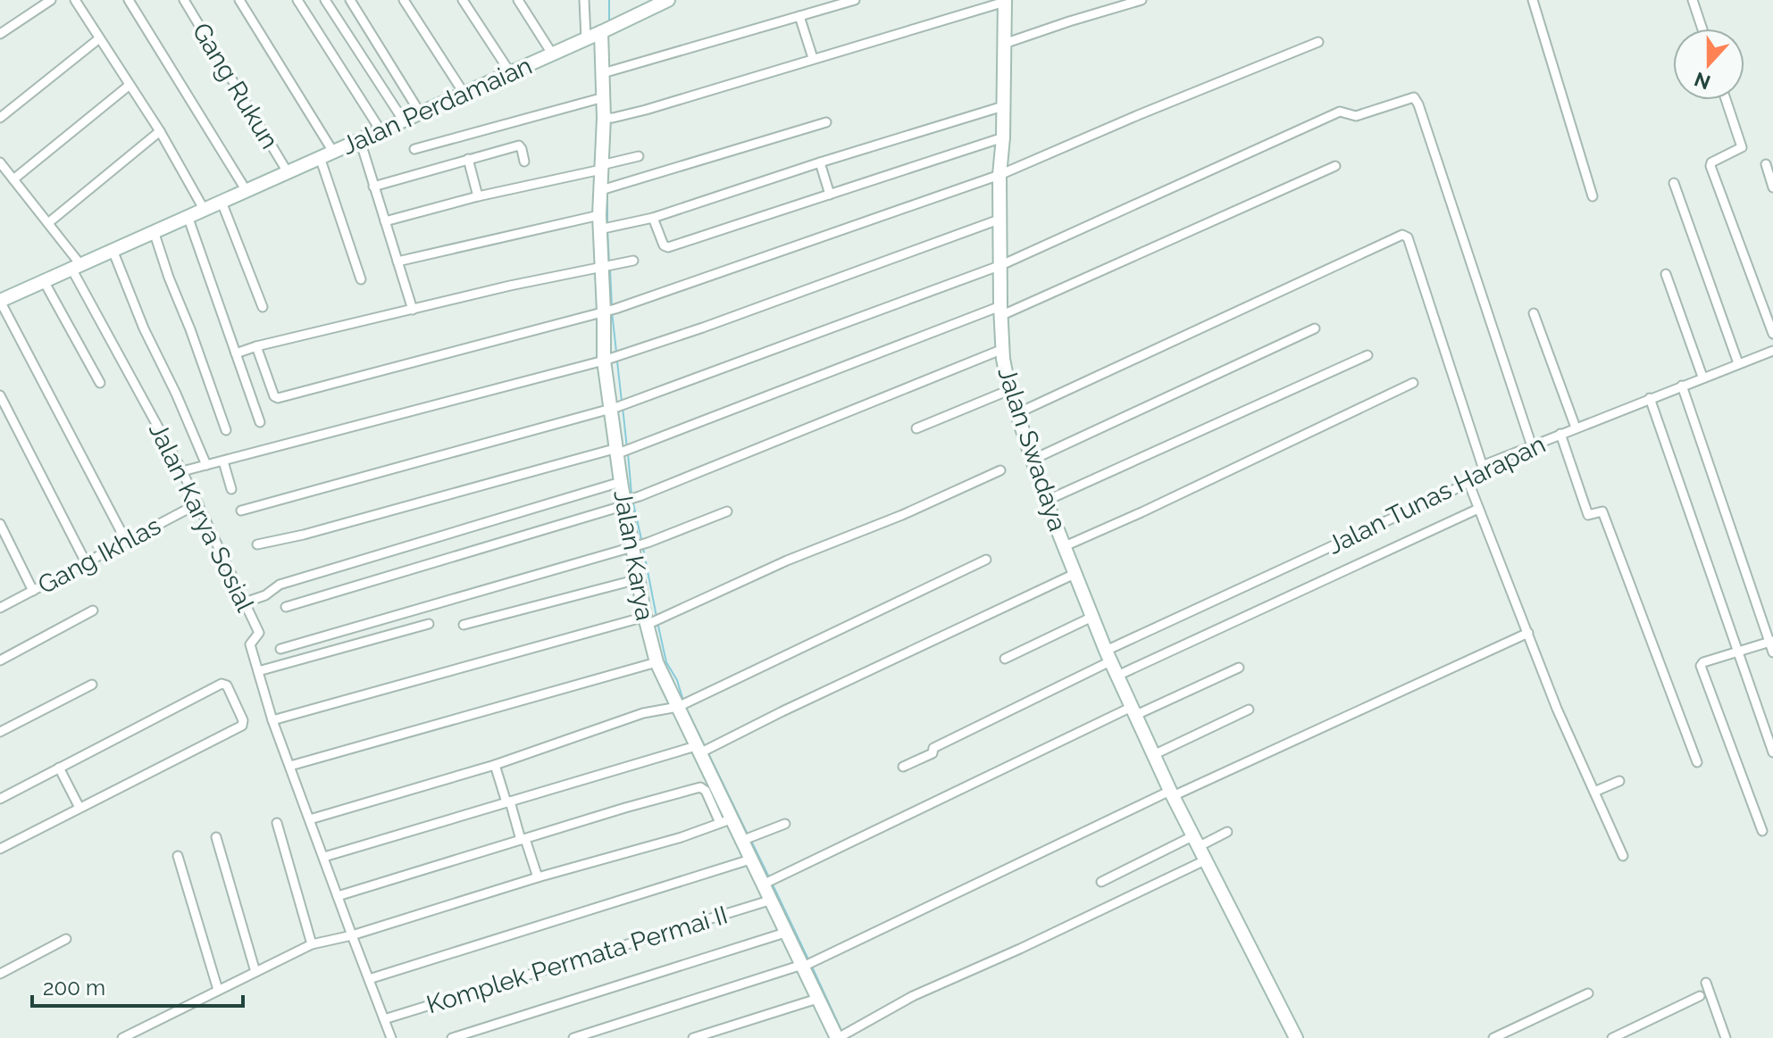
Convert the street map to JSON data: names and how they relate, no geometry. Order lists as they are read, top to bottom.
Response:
{
  "streets": {
    "street": [
      "Gang Rukun",
      "Jalan Perdamaian",
      "Jalan Swadaya",
      "Jalan Tunas Harapan",
      "Jalan Karya Sosial",
      "Gang Ikhlas",
      "Jalan Karya",
      "Komplek Permata Permai II"
    ]
  },
  "crossings": [
    ["Gang Rukun", "Jalan Perdamaian"],
    ["Jalan Perdamaian", "Jalan Karya Sosial"],
    ["Jalan Perdamaian", "Jalan Karya"],
    ["Jalan Swadaya", "Jalan Tunas Harapan"],
    ["Jalan Karya Sosial", "Gang Ikhlas"],
    ["Jalan Karya Sosial", "Komplek Permata Permai II"],
    ["Jalan Karya", "Komplek Permata Permai II"]
  ],
  "scale_bar": "200 m",
  "north": "bottom"
}
